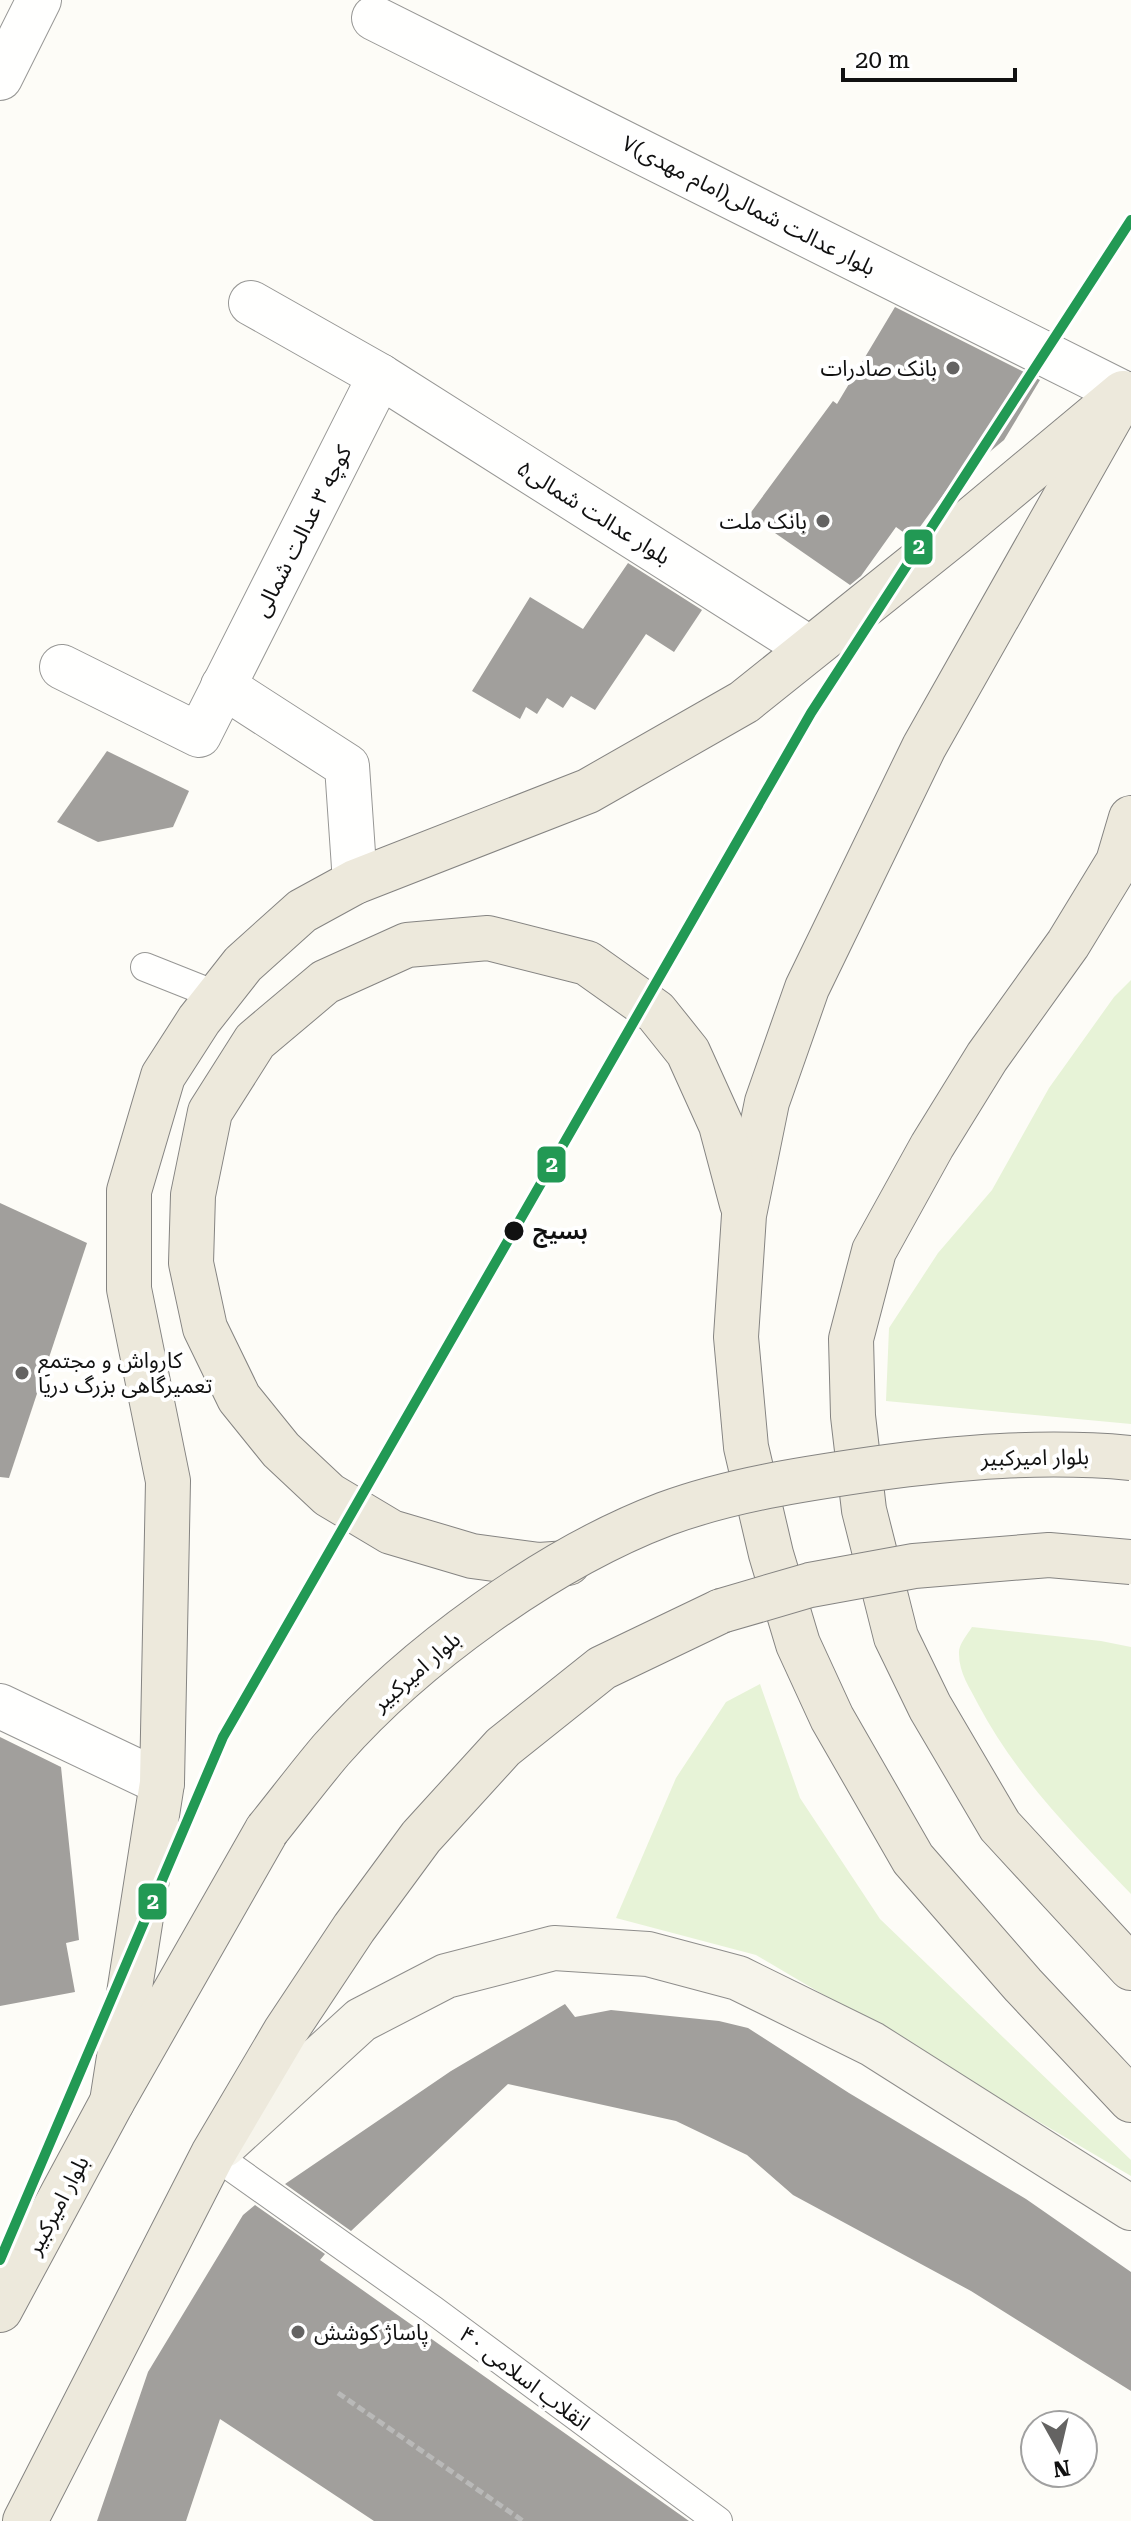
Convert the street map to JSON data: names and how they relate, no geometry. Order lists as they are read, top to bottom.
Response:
{
  "streets": {
    "main road": ["بلوار امیرکبیر"],
    "street": ["۷بلوار عدالت شمالی(امام مهدی)", "بلوار عدالت شمالی۵", "کوچه ۳ عدالت شمالی"],
    "lane": ["انقلاب اسلامی ۴۰"]
  },
  "crossings": [
    ["بلوار عدالت شمالی۵", "کوچه ۳ عدالت شمالی"]
  ],
  "places": [
    "بانک صادرات",
    "بانک ملت",
    "بسیج",
    "کارواش و مجتمع تعمیرگاهی بزرگ دریا",
    "پاساژ کوشش"
  ],
  "lines": ["transit line 2"],
  "scale_bar": "20 m",
  "north": "bottom"
}
